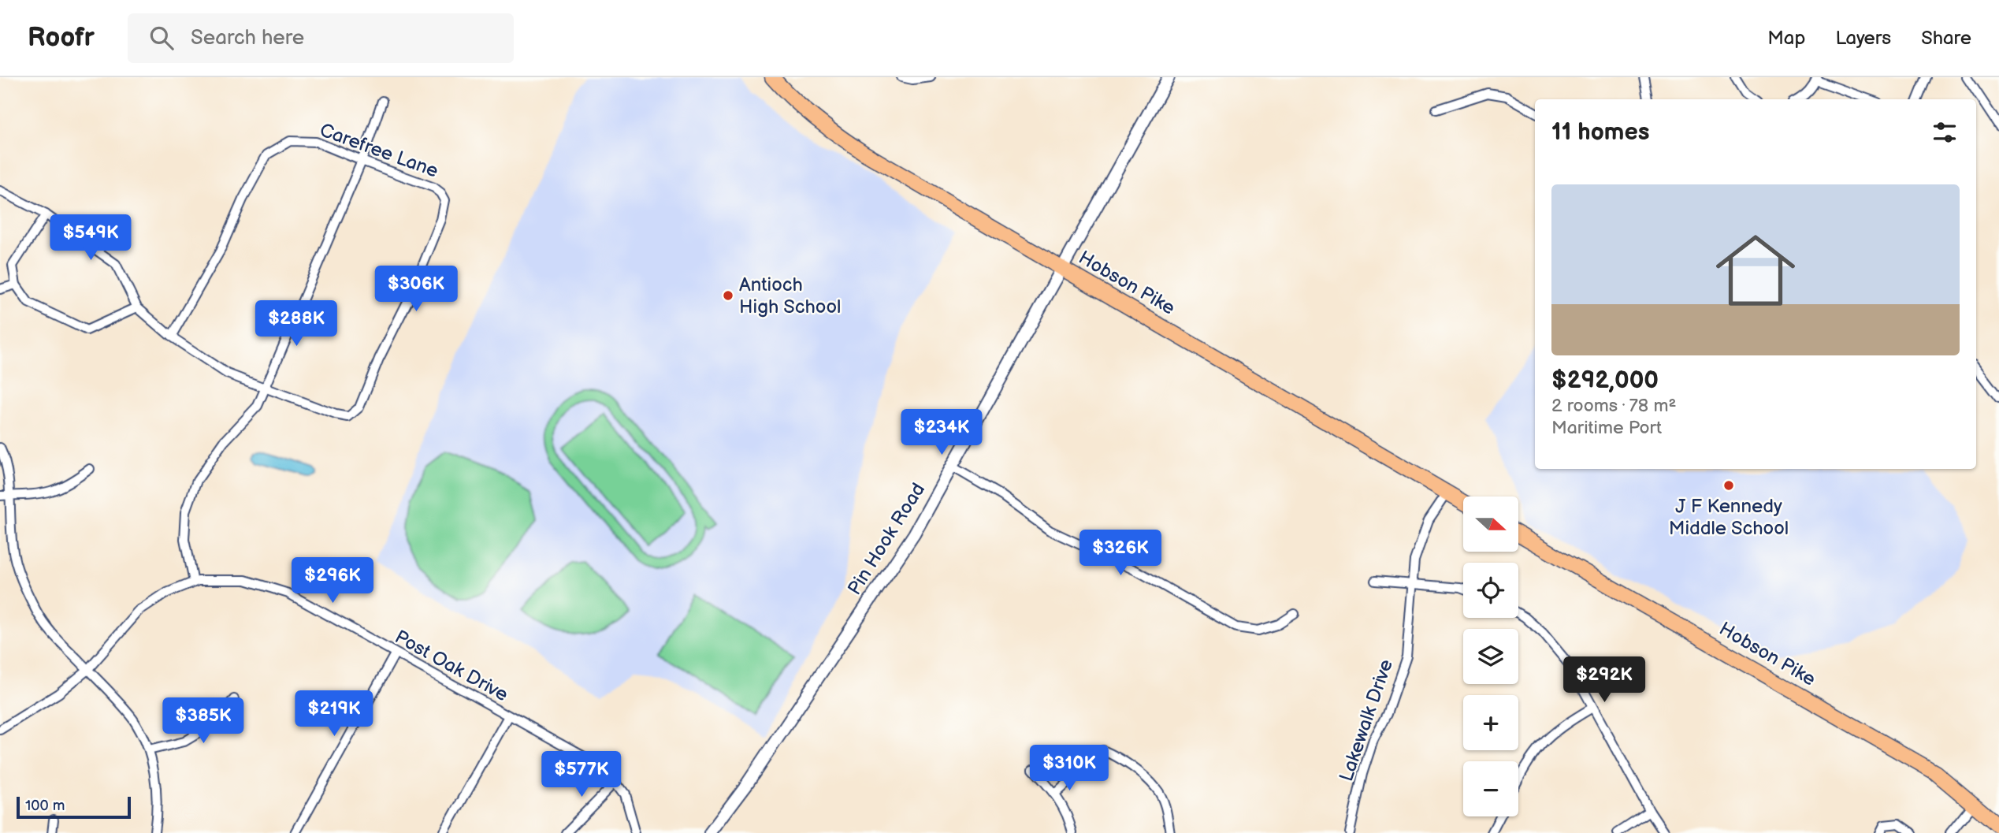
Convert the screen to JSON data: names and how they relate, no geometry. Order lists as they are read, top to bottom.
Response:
{
  "streets": {
    "main road": ["Hobson Pike"],
    "street": [
      "Carefree Lane",
      "Pin Hook Road",
      "Post Oak Drive",
      "Lakewalk Drive"
    ]
  },
  "crossings": [
    ["Hobson Pike", "Pin Hook Road"],
    ["Hobson Pike", "Lakewalk Drive"]
  ],
  "places": ["Antioch High School", "J F Kennedy Middle School"],
  "scale_bar": "100 m",
  "north": "right",
  "page": {
    "header": "Roofr",
    "search": "Search here",
    "nav": ["Map", "Layers", "Share"],
    "heading": "11 homes",
    "list": [
      {
        "name": "$292,000",
        "note": "2 rooms · 78 m² · Maritime Port"
      }
    ],
    "price": [
      "$549K",
      "$306K",
      "$288K",
      "$234K",
      "$326K",
      "$296K",
      "$292K",
      "$219K",
      "$385K",
      "$310K",
      "$577K"
    ],
    "map_buttons": ["+", "−"],
    "scale": "100 m"
  }
}
